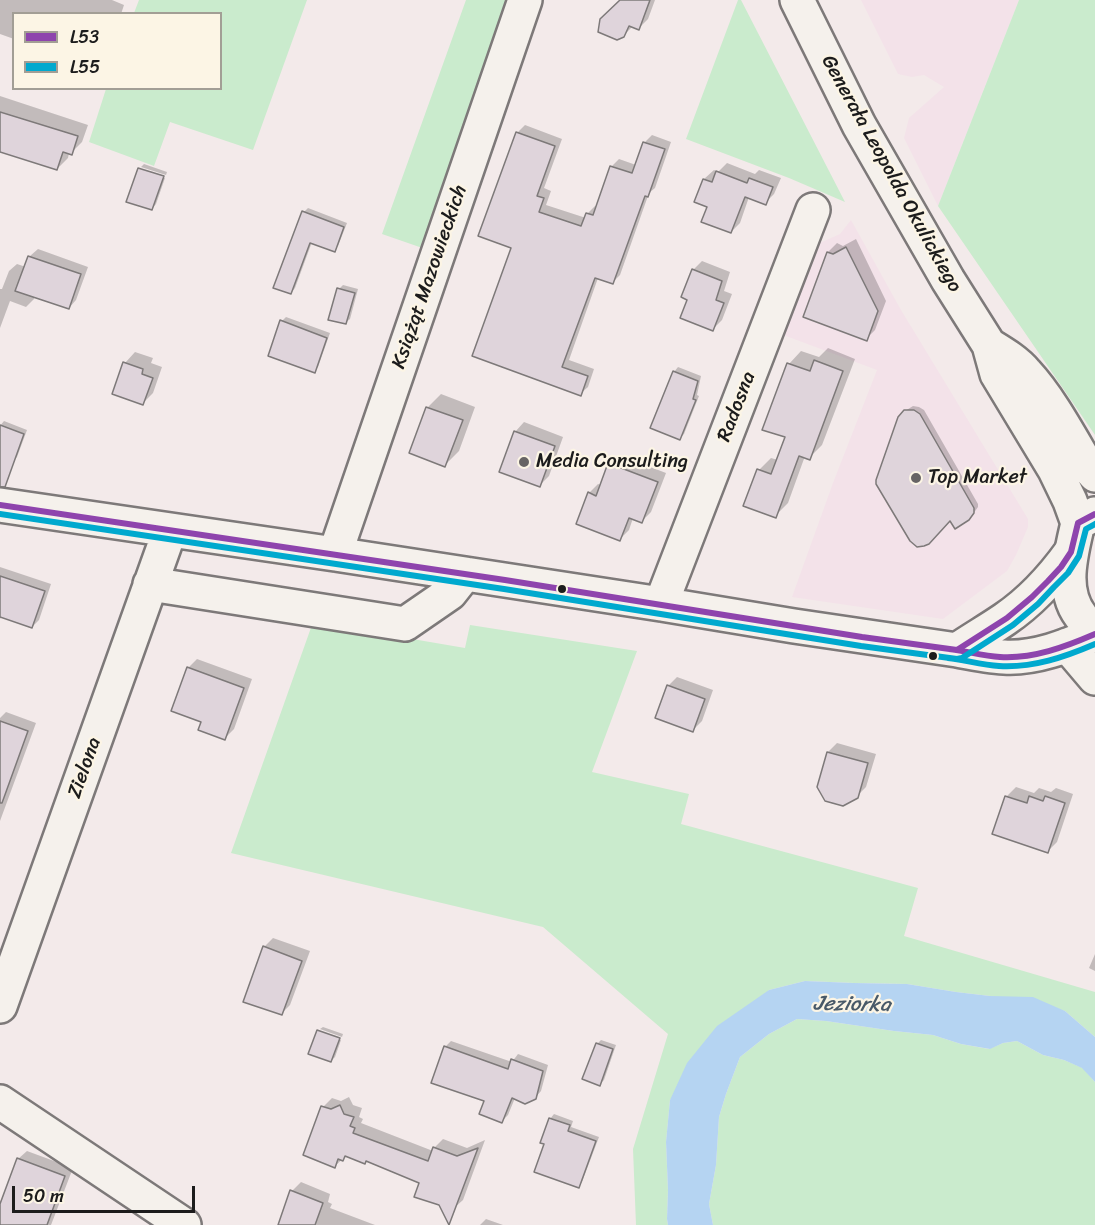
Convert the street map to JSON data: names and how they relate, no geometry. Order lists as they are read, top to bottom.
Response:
{
  "streets": {
    "street": [
      "Generała Leopolda Okulickiego",
      "Książąt Mazowieckich",
      "Radosna",
      "Zielona"
    ]
  },
  "water": ["Jeziorka"],
  "places": ["Media Consulting", "Top Market"],
  "lines": ["transit line L53", "transit line L55"],
  "legend": ["L53", "L55"],
  "scale_bar": "50 m"
}
